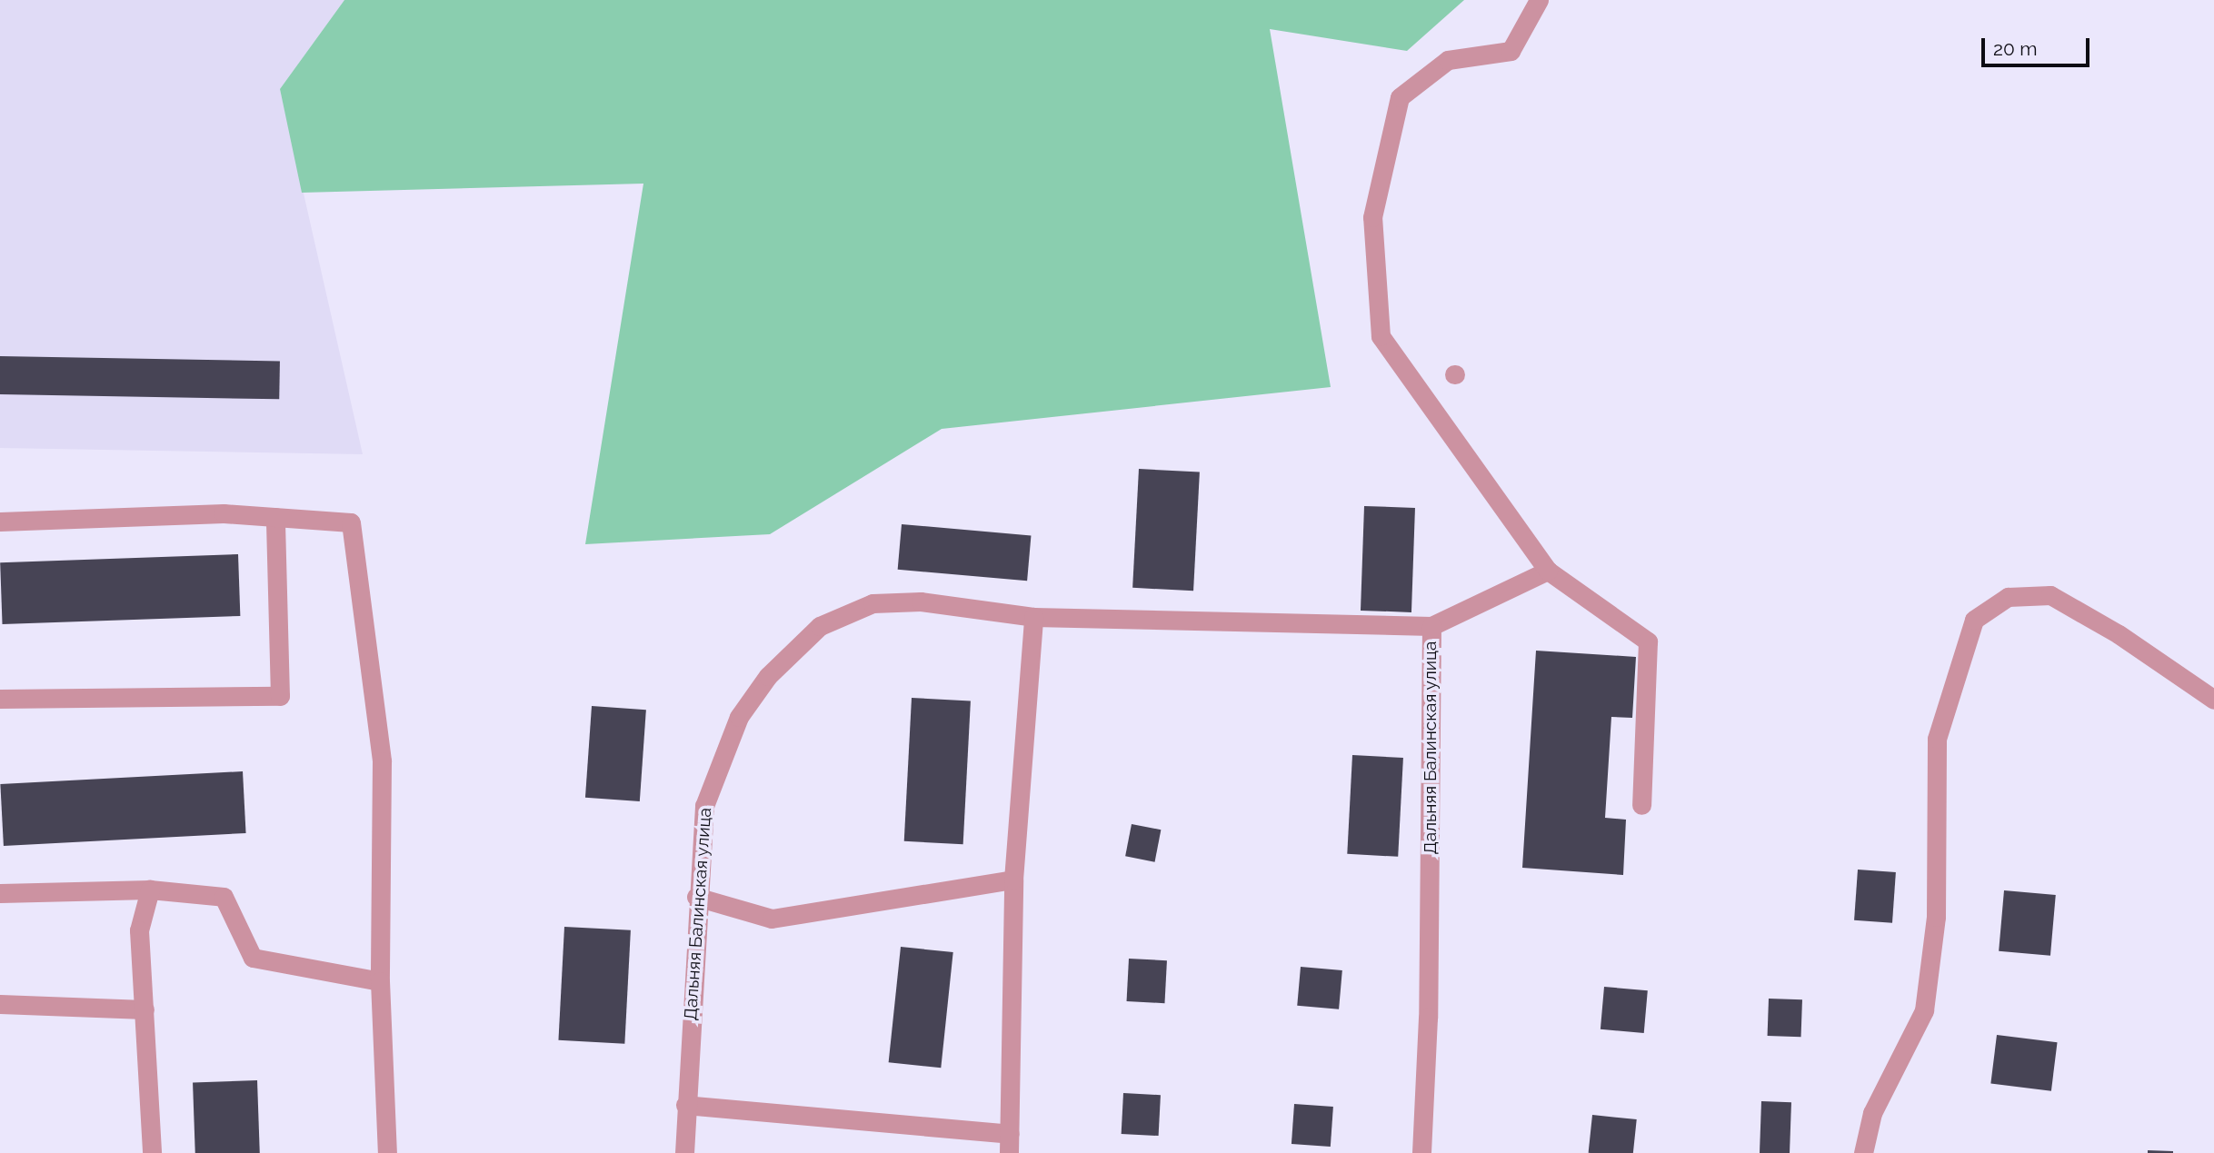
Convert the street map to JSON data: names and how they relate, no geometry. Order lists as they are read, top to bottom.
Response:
{
  "streets": {
    "street": ["Дальняя Балинская улица"]
  },
  "scale_bar": "20 m"
}
